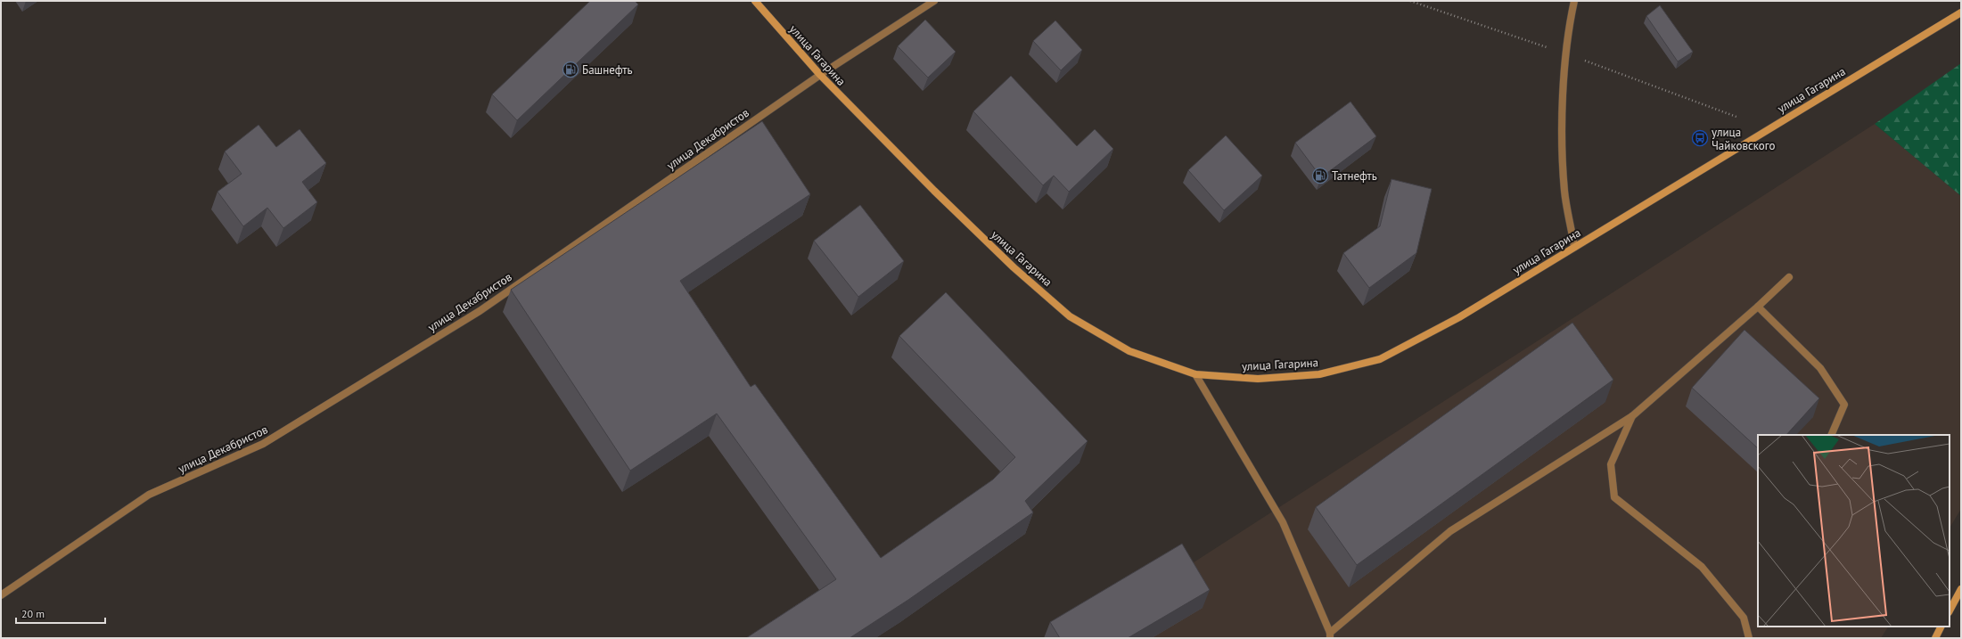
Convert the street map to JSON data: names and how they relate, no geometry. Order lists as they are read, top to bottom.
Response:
{
  "streets": {
    "main road": ["улица Гагарина"],
    "street": ["улица Декабристов"]
  },
  "crossings": [
    ["улица Гагарина", "улица Декабристов"]
  ],
  "places": {
    "fuel station": ["Башнефть", "Татнефть"],
    "bus stop": ["улица Чайковского"]
  },
  "scale_bar": "20 m"
}
